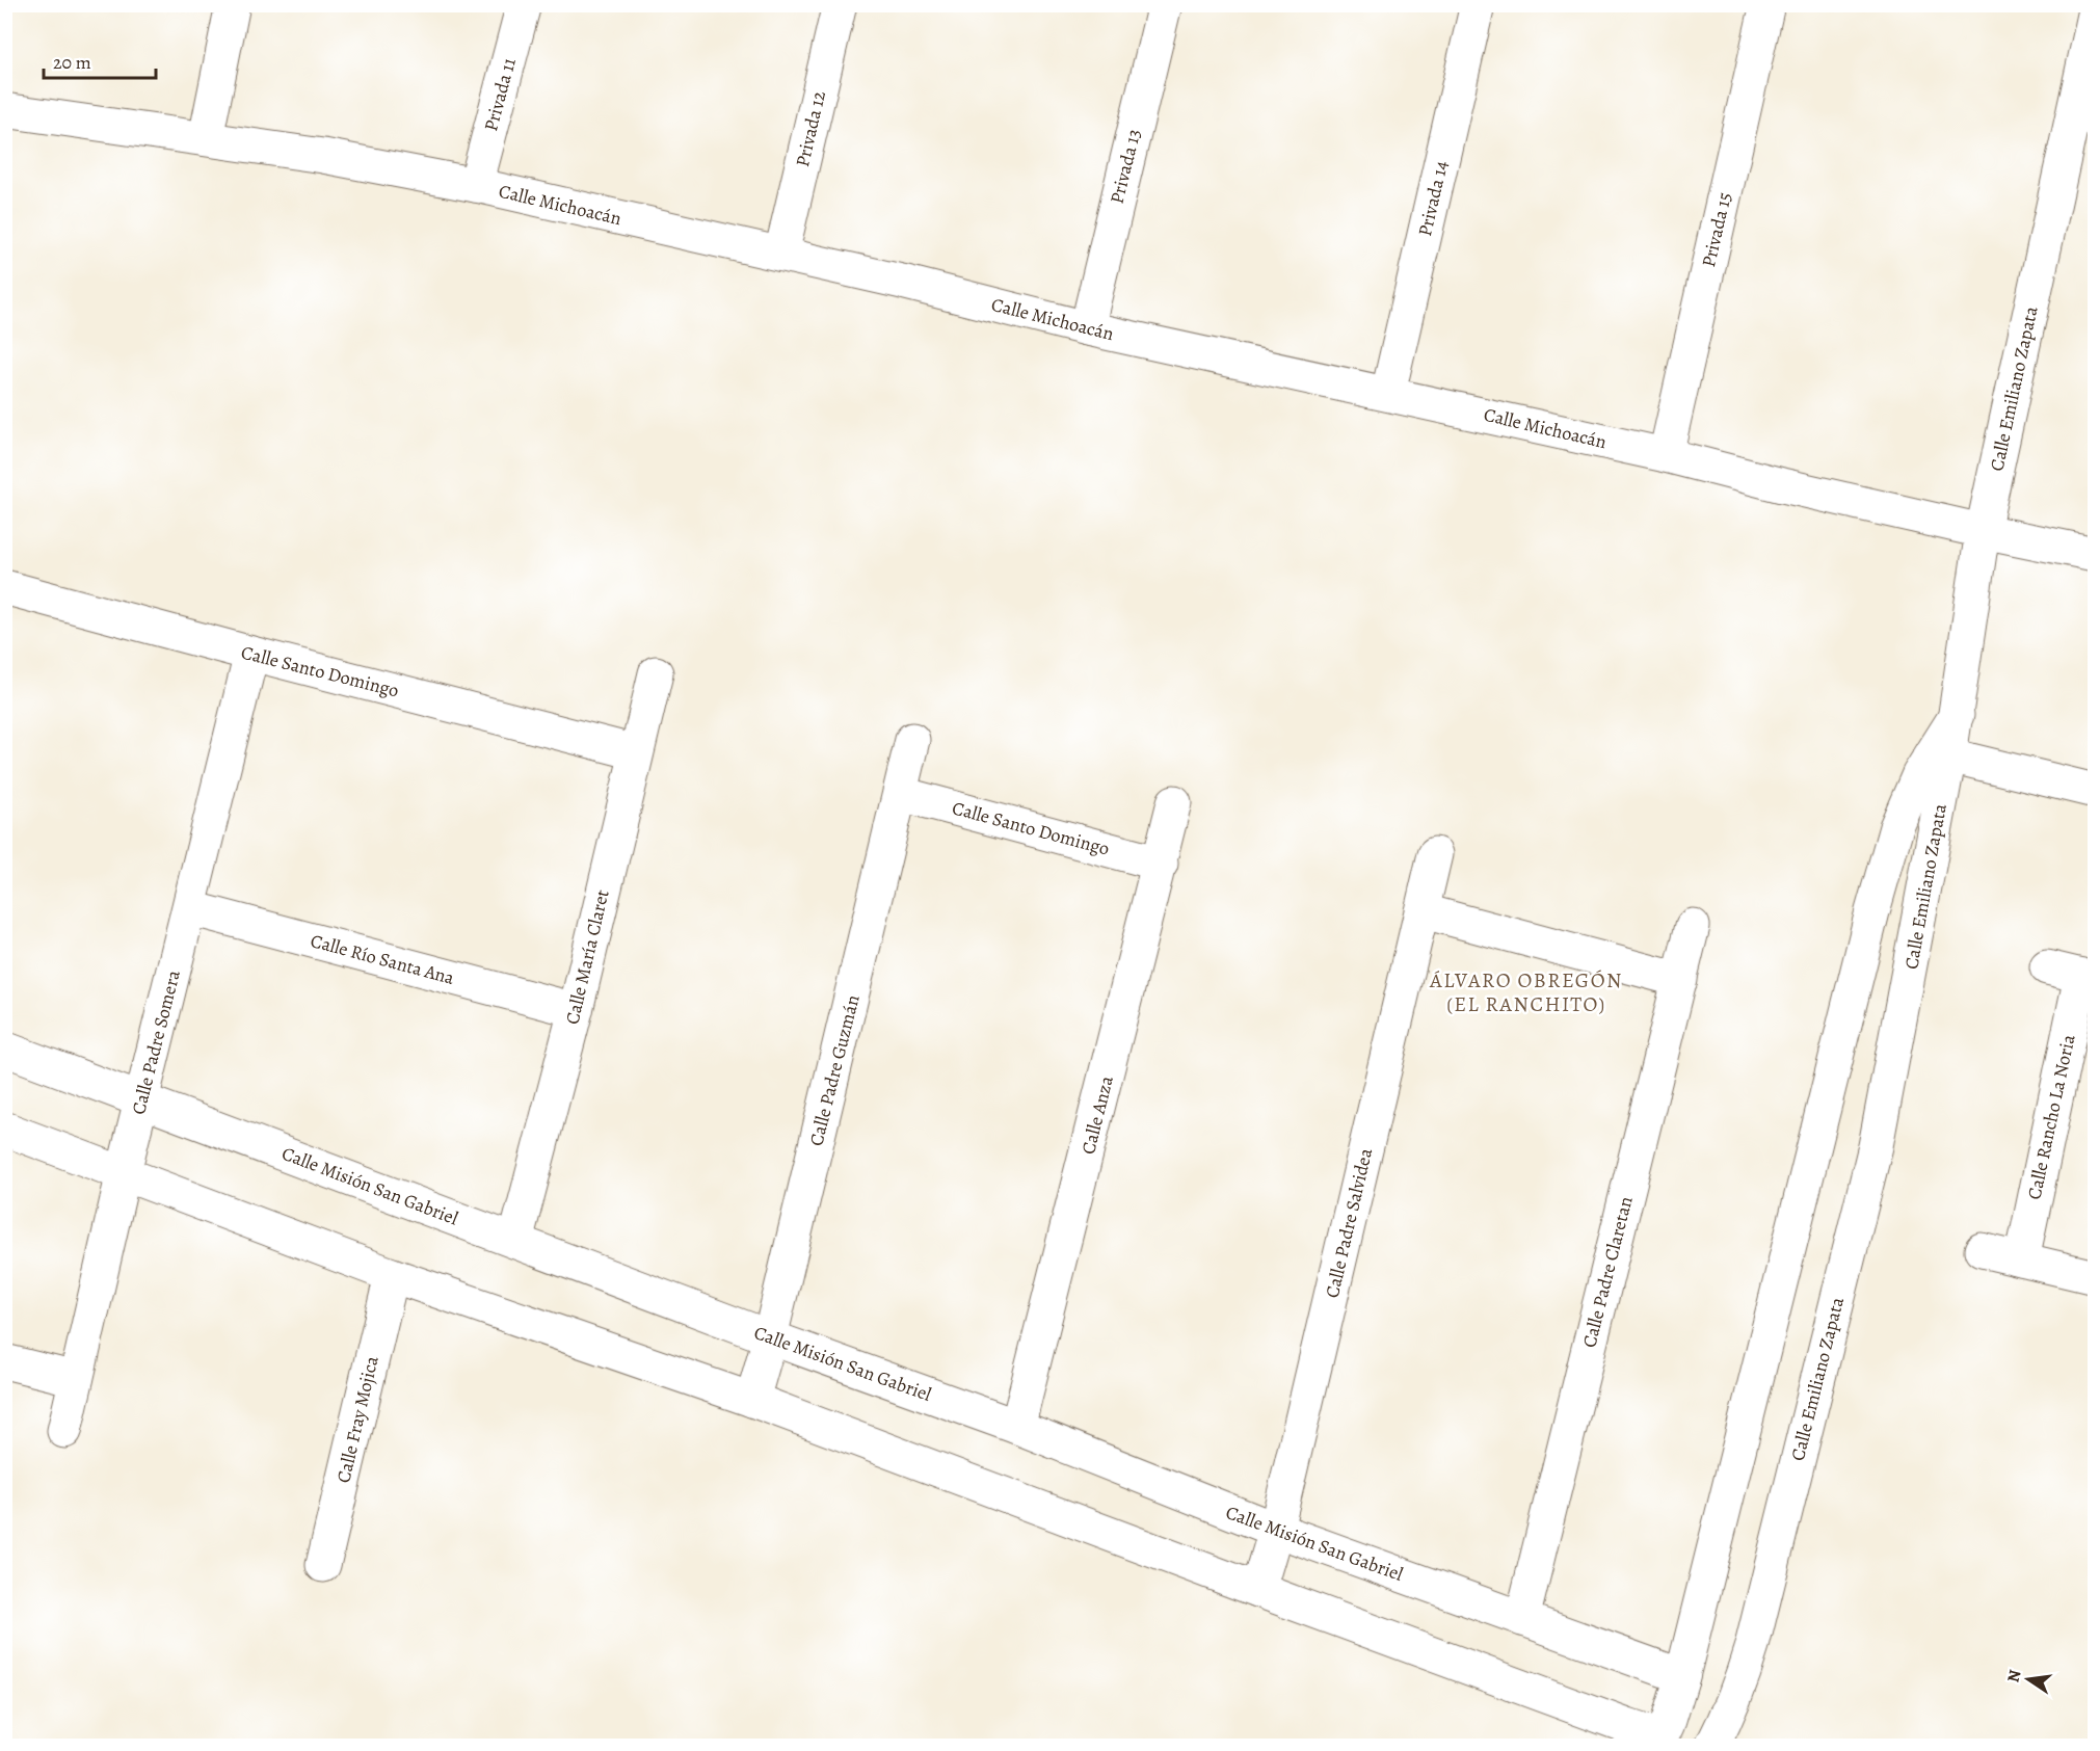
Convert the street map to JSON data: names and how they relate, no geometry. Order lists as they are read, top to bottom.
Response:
{
  "streets": {
    "street": [
      "Privada 11",
      "Privada 12",
      "Privada 13",
      "Privada 14",
      "Calle Michoacán",
      "Privada 15",
      "Calle Emiliano Zapata",
      "Calle Santo Domingo",
      "Calle María Claret",
      "Calle Río Santa Ana",
      "Calle Padre Somera",
      "Calle Padre Guzmán",
      "Calle Anza",
      "Calle Rancho La Noria",
      "Calle Misión San Gabriel",
      "Calle Padre Salvidea",
      "Calle Padre Claretan",
      "Calle Fray Mojica"
    ]
  },
  "crossings": [
    ["Privada 11", "Calle Michoacán"],
    ["Privada 12", "Calle Michoacán"],
    ["Privada 13", "Calle Michoacán"],
    ["Privada 14", "Calle Michoacán"],
    ["Calle Michoacán", "Privada 15"],
    ["Calle Michoacán", "Calle Emiliano Zapata"],
    ["Calle Santo Domingo", "Calle María Claret"],
    ["Calle Santo Domingo", "Calle Padre Somera"],
    ["Calle Santo Domingo", "Calle Padre Guzmán"],
    ["Calle Santo Domingo", "Calle Anza"],
    ["Calle María Claret", "Calle Río Santa Ana"],
    ["Calle María Claret", "Calle Misión San Gabriel"],
    ["Calle Río Santa Ana", "Calle Padre Somera"],
    ["Calle Padre Somera", "Calle Misión San Gabriel"],
    ["Calle Padre Guzmán", "Calle Misión San Gabriel"],
    ["Calle Anza", "Calle Misión San Gabriel"],
    ["Calle Misión San Gabriel", "Calle Padre Salvidea"],
    ["Calle Misión San Gabriel", "Calle Padre Claretan"]
  ],
  "districts": ["ÁLVARO OBREGÓN (EL RANCHITO)"],
  "scale_bar": "20 m",
  "north": "left"
}
